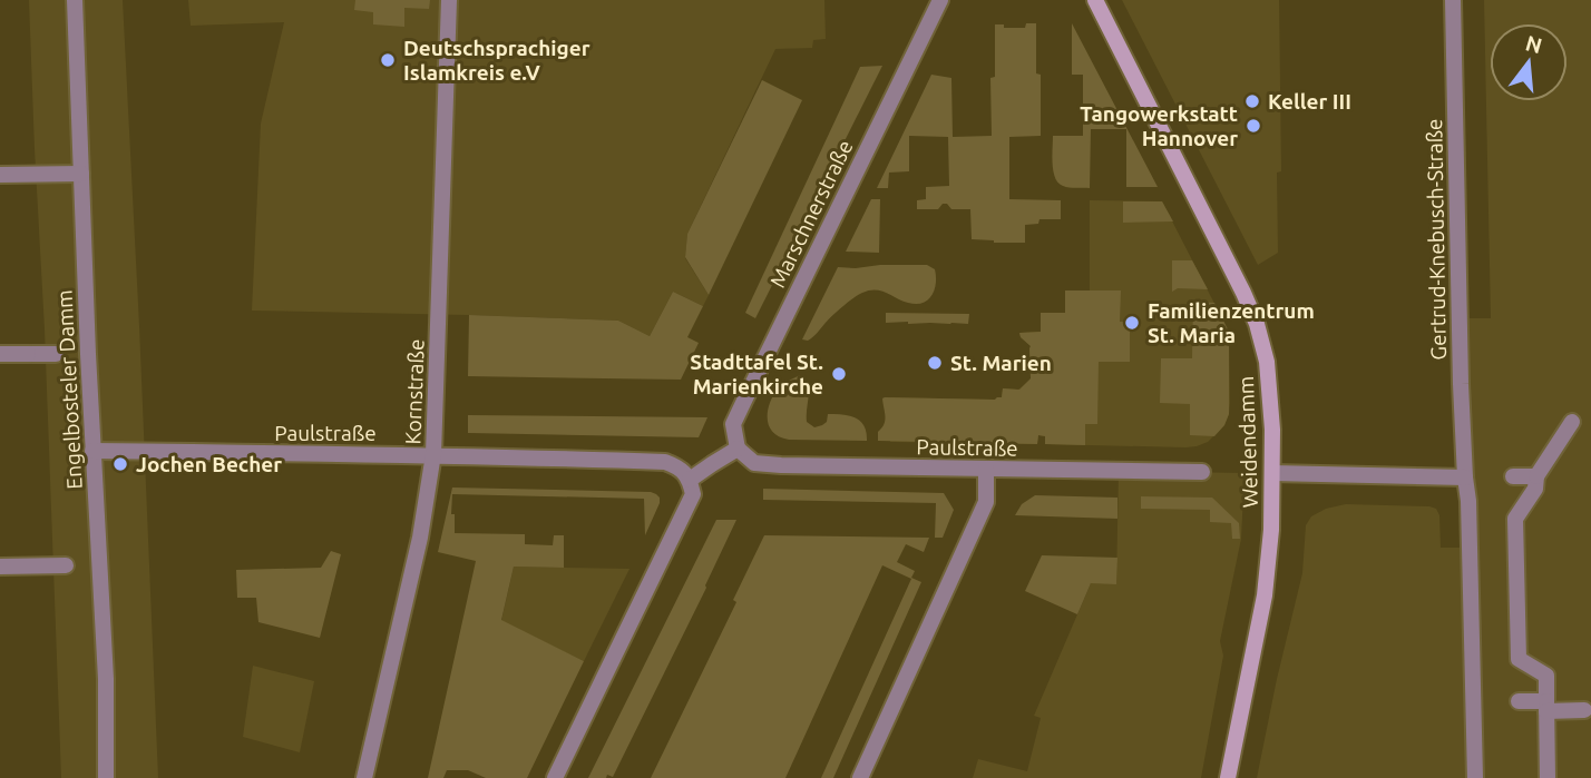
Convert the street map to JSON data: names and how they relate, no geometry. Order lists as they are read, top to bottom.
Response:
{
  "streets": {
    "main road": ["Weidendamm"],
    "street": [
      "Marschnerstraße",
      "Gertrud-Knebusch-Straße",
      "Engelbosteler Damm",
      "Kornstraße",
      "Paulstraße"
    ]
  },
  "crossings": [
    ["Marschnerstraße", "Paulstraße"],
    ["Engelbosteler Damm", "Paulstraße"],
    ["Kornstraße", "Paulstraße"]
  ],
  "places": [
    "Deutschsprachiger Islamkreis e.V",
    "Keller III",
    "Tangowerkstatt Hannover",
    "Familienzentrum St. Maria",
    "St. Marien",
    "Stadttafel St. Marienkirche",
    "Jochen Becher"
  ],
  "north": "top"
}
